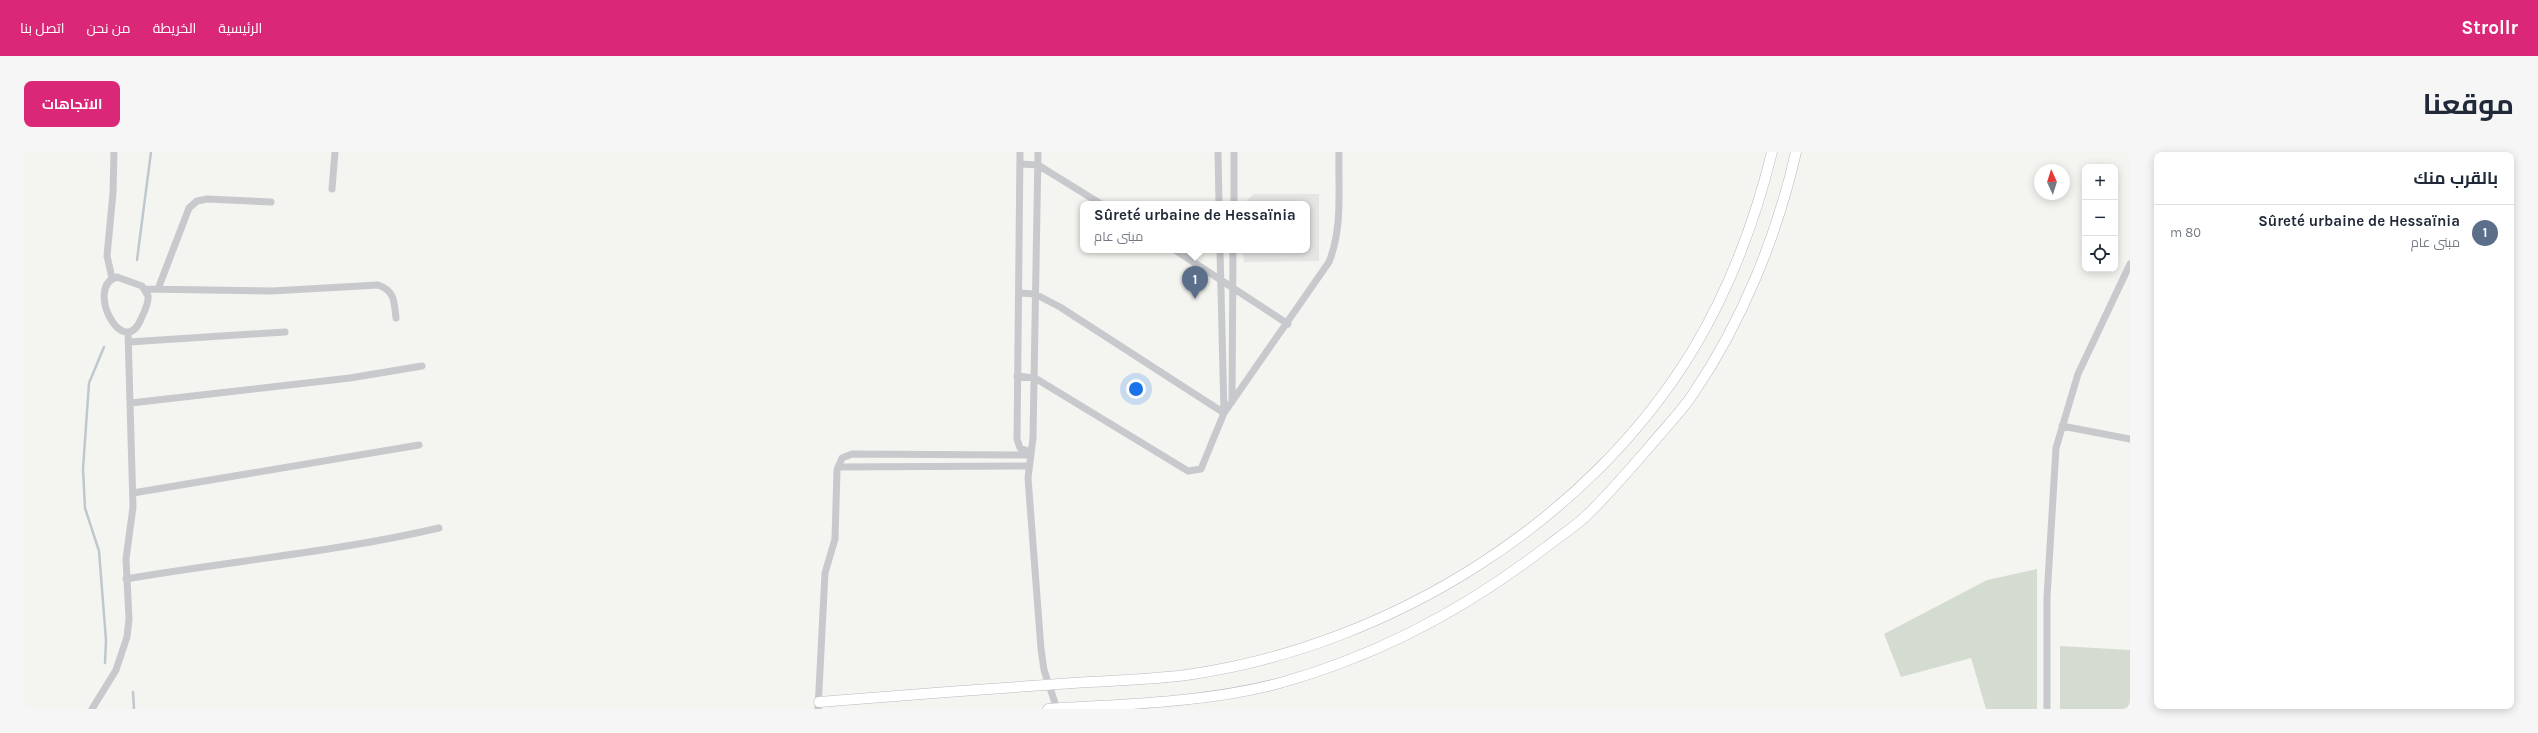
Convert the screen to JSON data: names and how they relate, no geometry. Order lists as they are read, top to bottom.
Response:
{
  "north": "top",
  "page": {
    "header": "Strollr",
    "nav": [
      "الرئيسية",
      "الخريطة",
      "من نحن",
      "اتصل بنا"
    ],
    "title": "موقعنا",
    "buttons": "الاتجاهات",
    "heading": "بالقرب منك",
    "map_buttons": ["+", "−"],
    "popup": ["Sûreté urbaine de Hessaïnia", "مبنى عام"],
    "list": [
      {
        "mark": "1",
        "name": "Sûreté urbaine de Hessaïnia",
        "note": "مبنى عام",
        "value": "80 m"
      }
    ],
    "pins": "1"
  }
}
